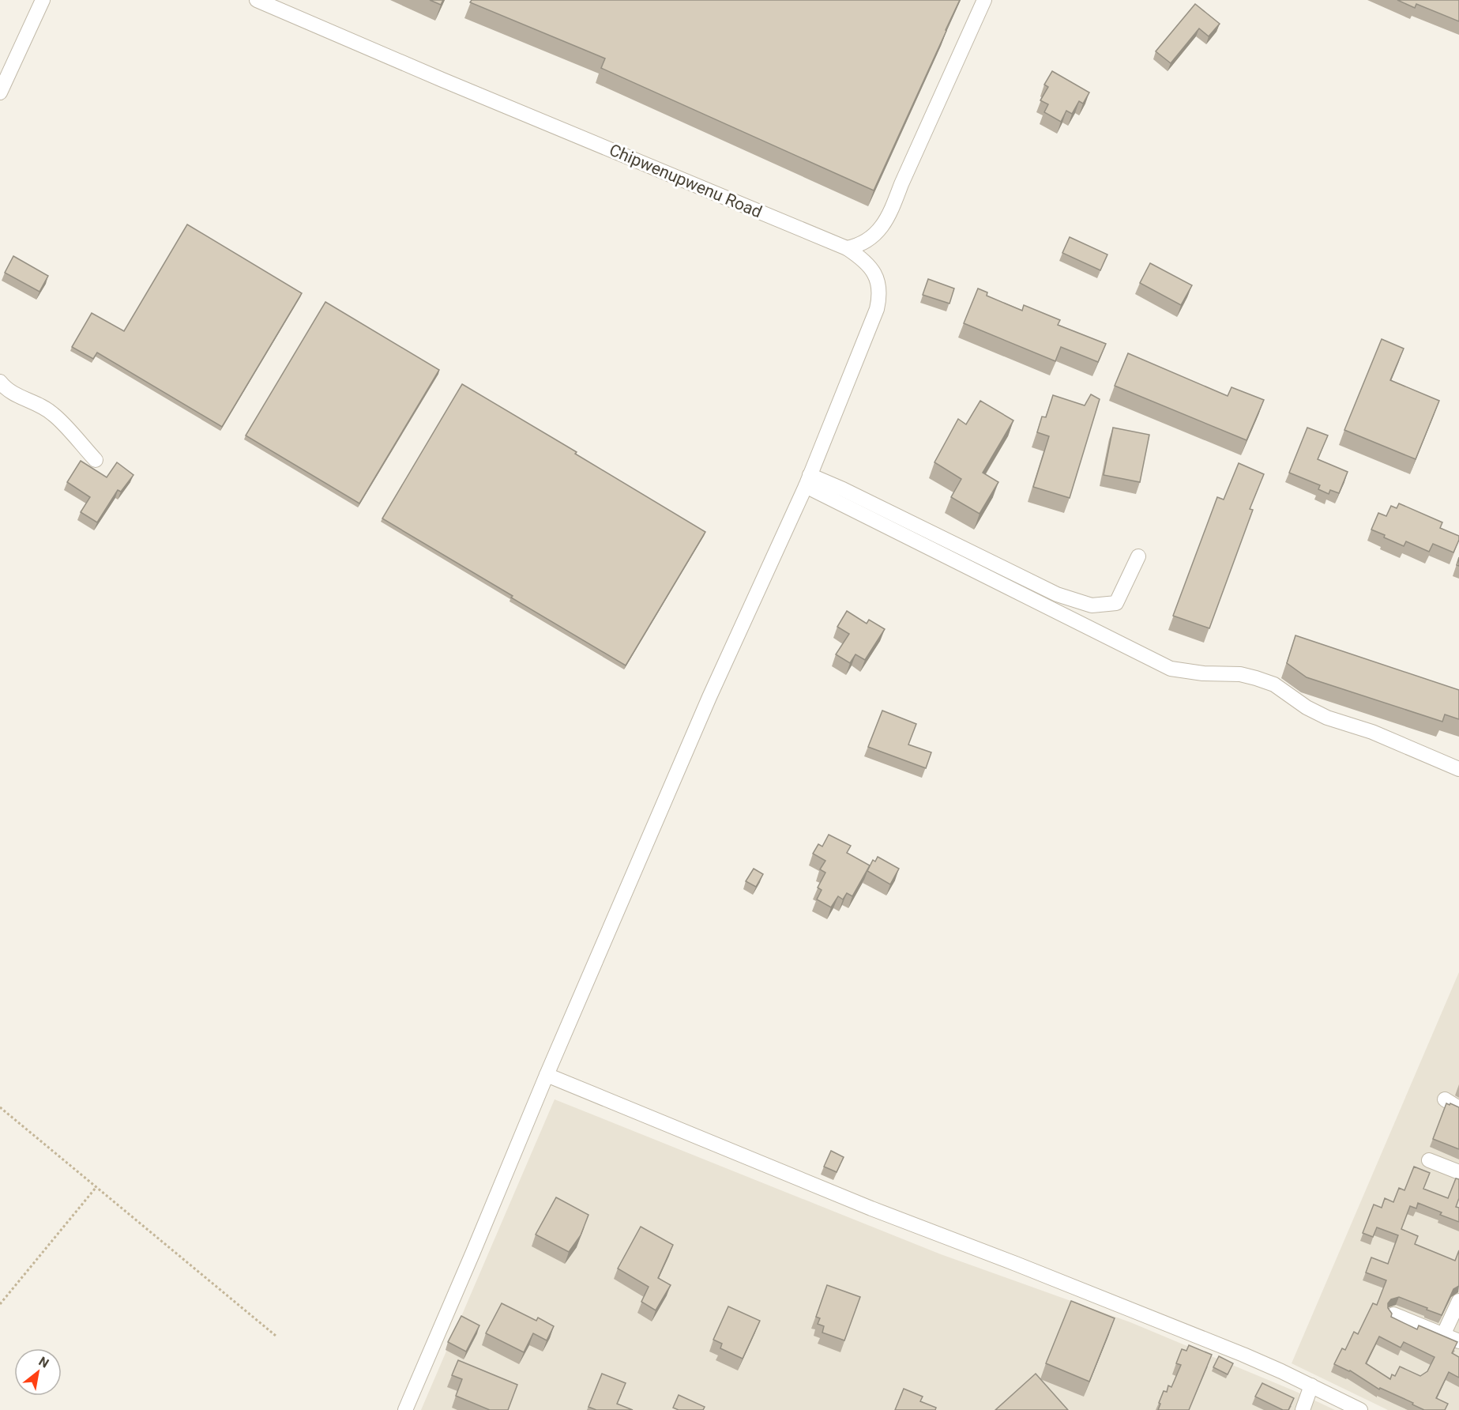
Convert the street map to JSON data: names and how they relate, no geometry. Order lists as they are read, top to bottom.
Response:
{
  "streets": {
    "street": ["Chipwenupwenu Road"]
  },
  "north": "top right"
}
